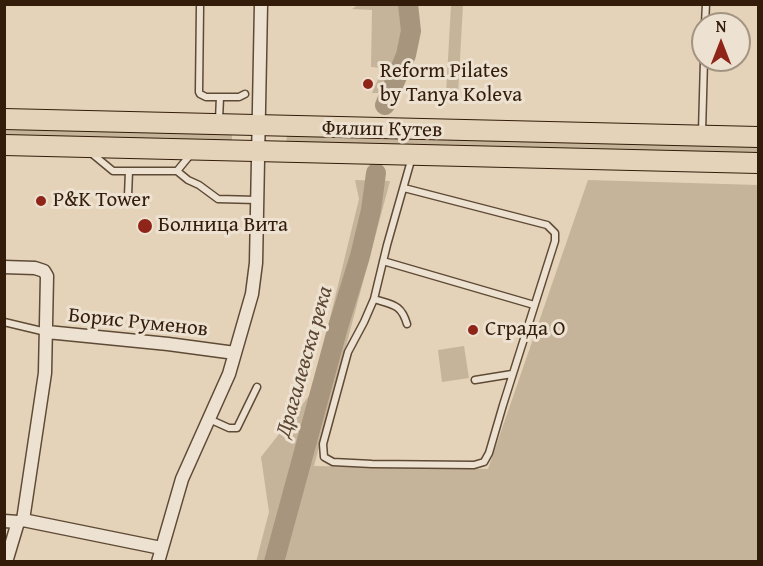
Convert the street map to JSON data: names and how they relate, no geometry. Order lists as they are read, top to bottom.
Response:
{
  "streets": {
    "main road": ["Филип Кутев"],
    "street": ["Борис Руменов"]
  },
  "water": ["Драгалевска река"],
  "places": [
    "Reform Pilates by Tanya Koleva",
    "P&K Tower",
    "Болница Вита",
    "Сграда О"
  ],
  "north": "top"
}
